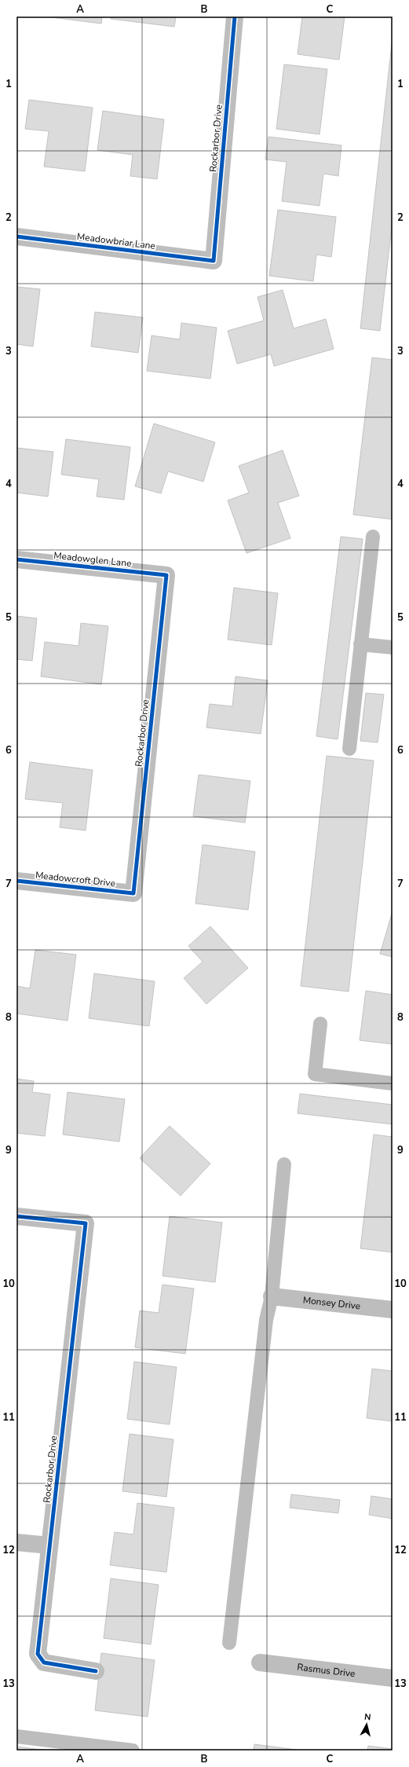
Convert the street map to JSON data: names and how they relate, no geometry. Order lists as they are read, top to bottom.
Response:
{
  "streets": {
    "street": [
      "Rockarbor Drive",
      "Meadowbriar Lane",
      "Meadowglen Lane",
      "Meadowcroft Drive",
      "Monsey Drive",
      "Rasmus Drive"
    ]
  },
  "crossings": [
    ["Rockarbor Drive", "Meadowbriar Lane"],
    ["Rockarbor Drive", "Meadowglen Lane"],
    ["Rockarbor Drive", "Meadowcroft Drive"]
  ],
  "north": "top",
  "grid": {
    "columns": ["A", "B", "C"],
    "rows": [
      "1",
      "2",
      "3",
      "4",
      "5",
      "6",
      "7",
      "8",
      "9",
      "10",
      "11",
      "12",
      "13"
    ]
  }
}
